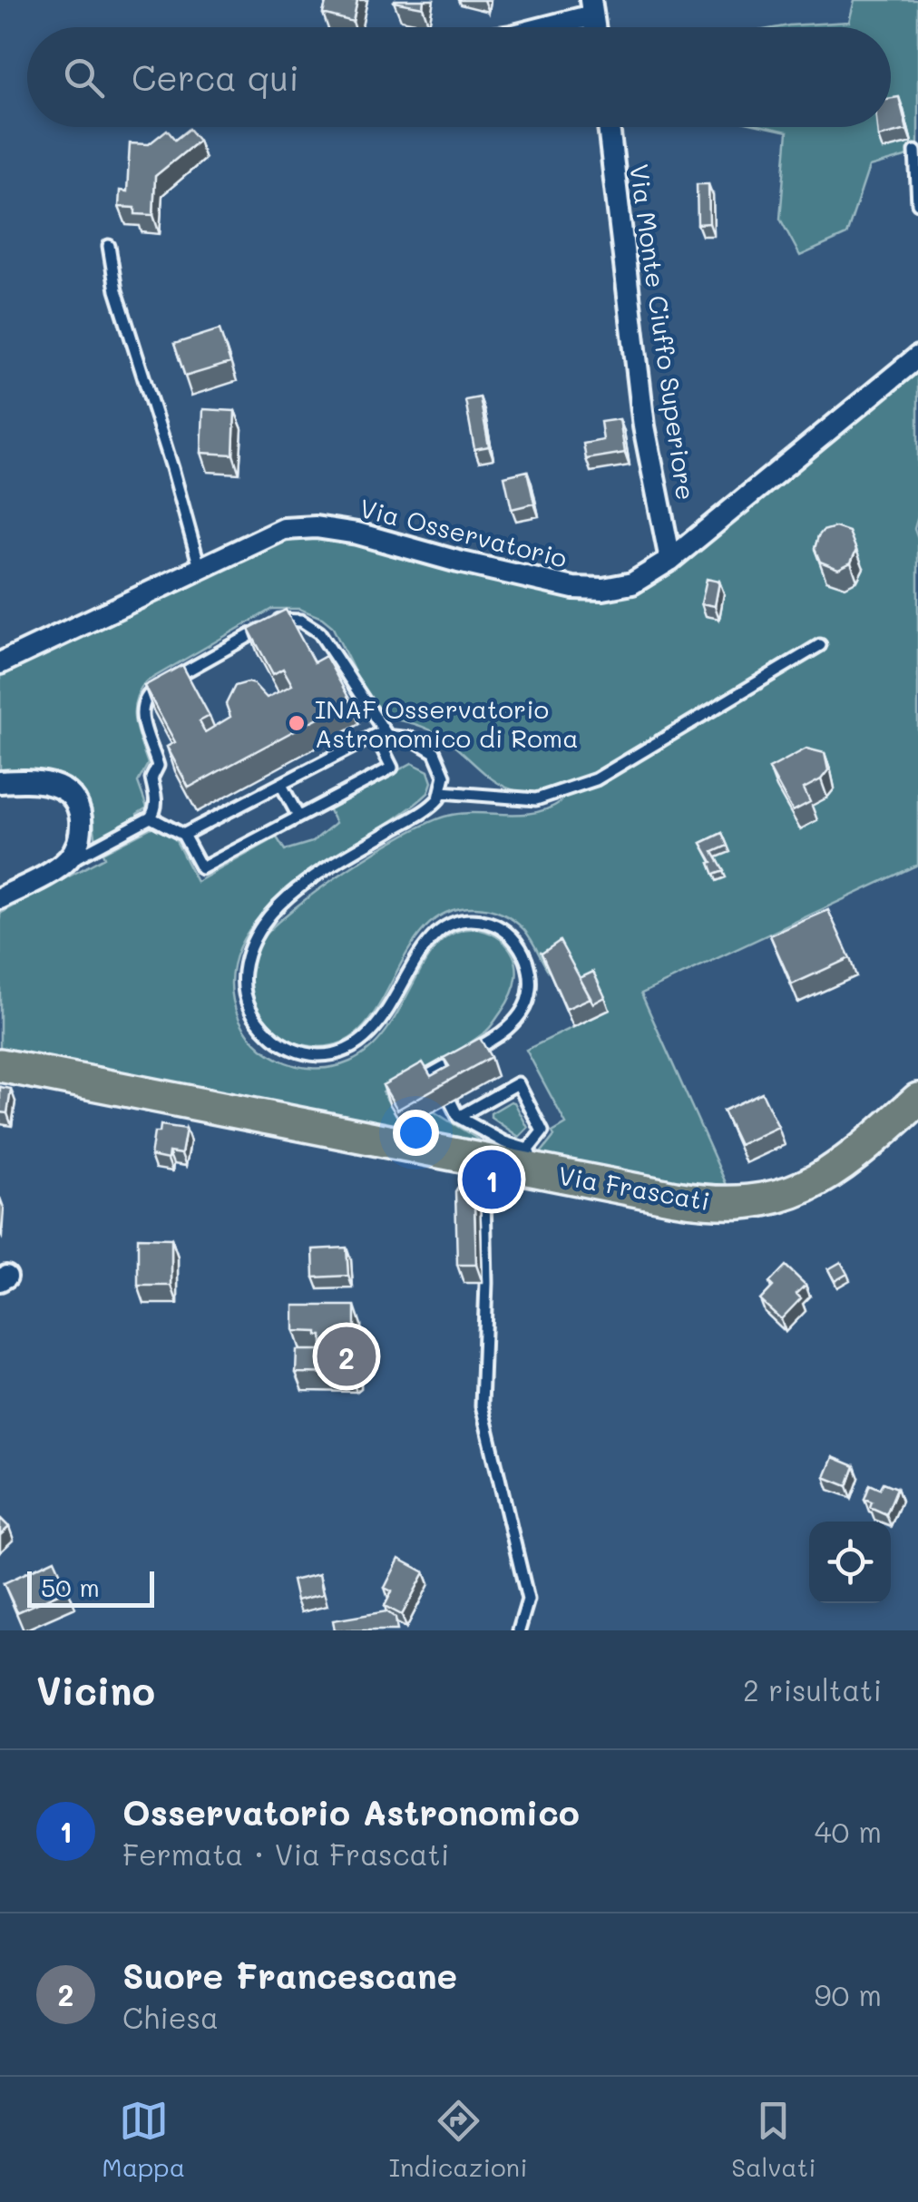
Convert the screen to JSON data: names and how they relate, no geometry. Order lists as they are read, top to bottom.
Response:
{
  "streets": {
    "main road": ["Via Frascati"],
    "street": ["Via Monte Ciuffo Superiore", "Via Osservatorio"]
  },
  "crossings": [
    ["Via Monte Ciuffo Superiore", "Via Osservatorio"]
  ],
  "places": ["INAF Osservatorio Astronomico di Roma"],
  "scale_bar": "50 m",
  "page": {
    "search": "Cerca qui",
    "pins": ["1", "2"],
    "scale": "50 m",
    "heading": ["Vicino", "2 risultati"],
    "list": [
      {
        "mark": "1",
        "name": "Osservatorio Astronomico",
        "note": "Fermata · Via Frascati",
        "value": "40 m"
      },
      {
        "mark": "2",
        "name": "Suore Francescane",
        "note": "Chiesa",
        "value": "90 m"
      }
    ],
    "nav": ["Mappa", "Indicazioni", "Salvati"]
  }
}
